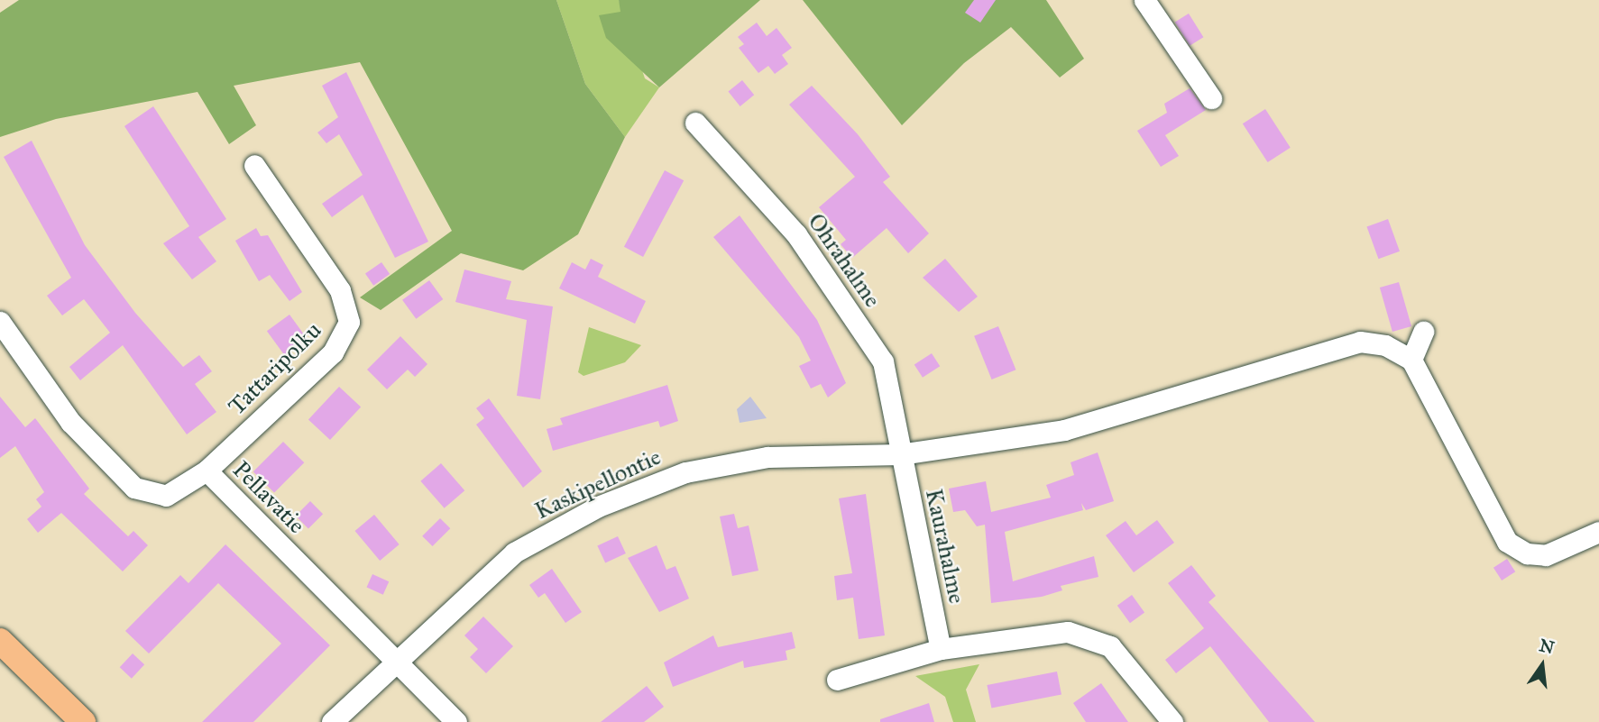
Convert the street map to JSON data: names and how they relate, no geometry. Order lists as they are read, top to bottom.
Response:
{
  "streets": {
    "street": [
      "Ohrahalme",
      "Tattaripolku",
      "Kaskipellontie",
      "Pellavatie",
      "Kaurahalme"
    ]
  },
  "crossings": [
    ["Ohrahalme", "Kaskipellontie"],
    ["Ohrahalme", "Kaurahalme"],
    ["Tattaripolku", "Pellavatie"],
    ["Kaskipellontie", "Pellavatie"],
    ["Kaskipellontie", "Kaurahalme"]
  ],
  "north": "top"
}
